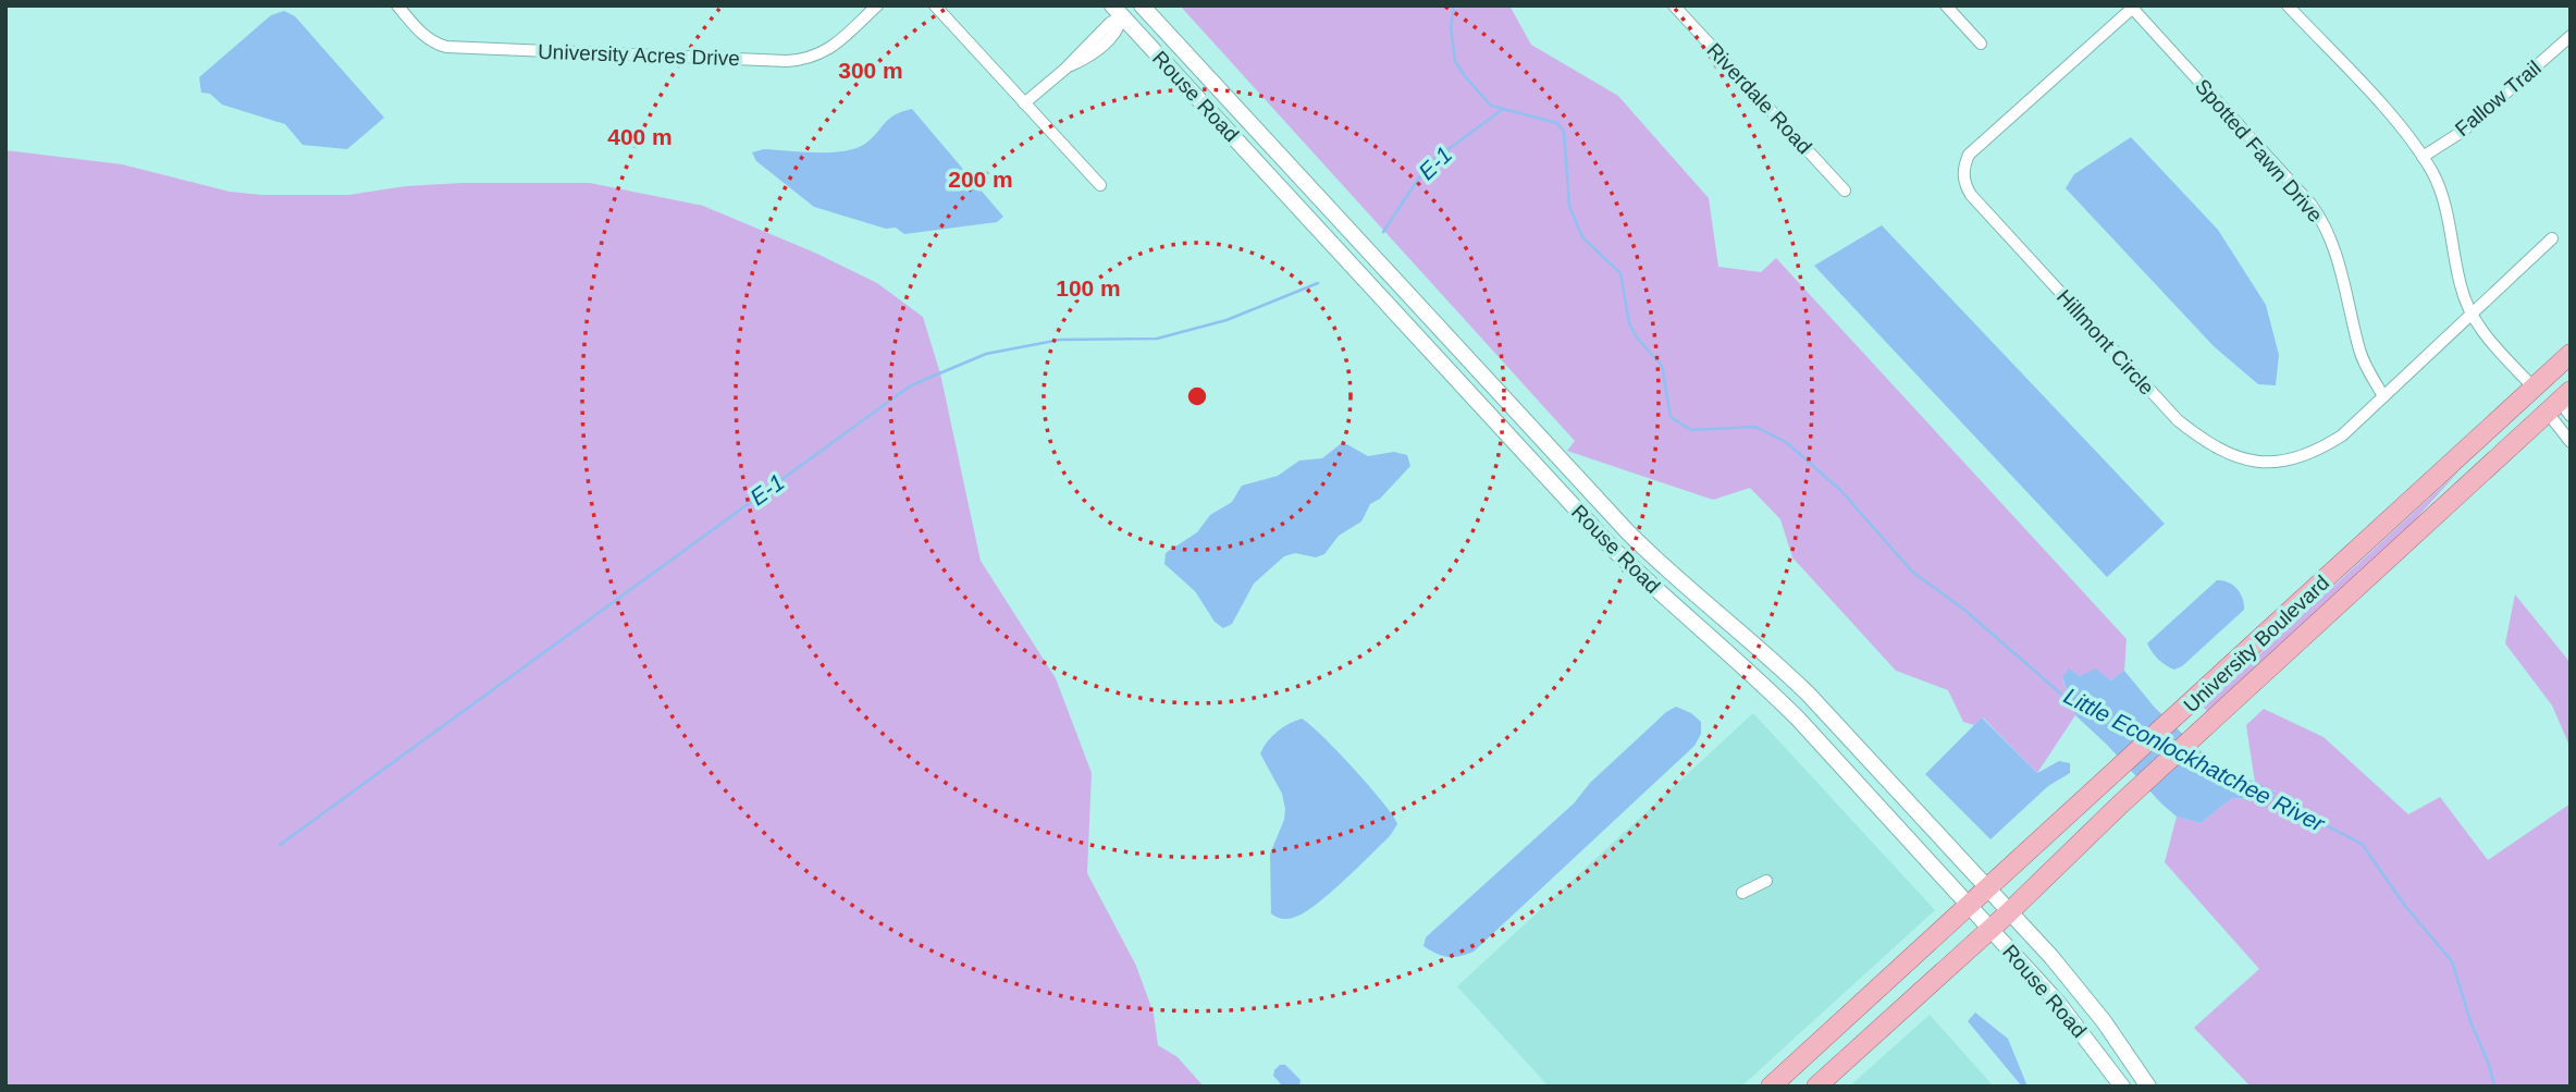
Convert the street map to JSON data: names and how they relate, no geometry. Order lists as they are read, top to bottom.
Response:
{
  "streets": {
    "main road": ["University Boulevard"],
    "street": [
      "University Acres Drive",
      "Rouse Road",
      "Riverdale Road",
      "Fallow Trail",
      "Spotted Fawn Drive",
      "Hillmont Circle"
    ]
  },
  "crossings": [
    ["Rouse Road", "University Boulevard"],
    ["Spotted Fawn Drive", "Hillmont Circle"]
  ],
  "water": ["E-1", "Little Econlockhatchee River"],
  "rings": [
    "300 m",
    "400 m",
    "200 m",
    "100 m"
  ]
}
